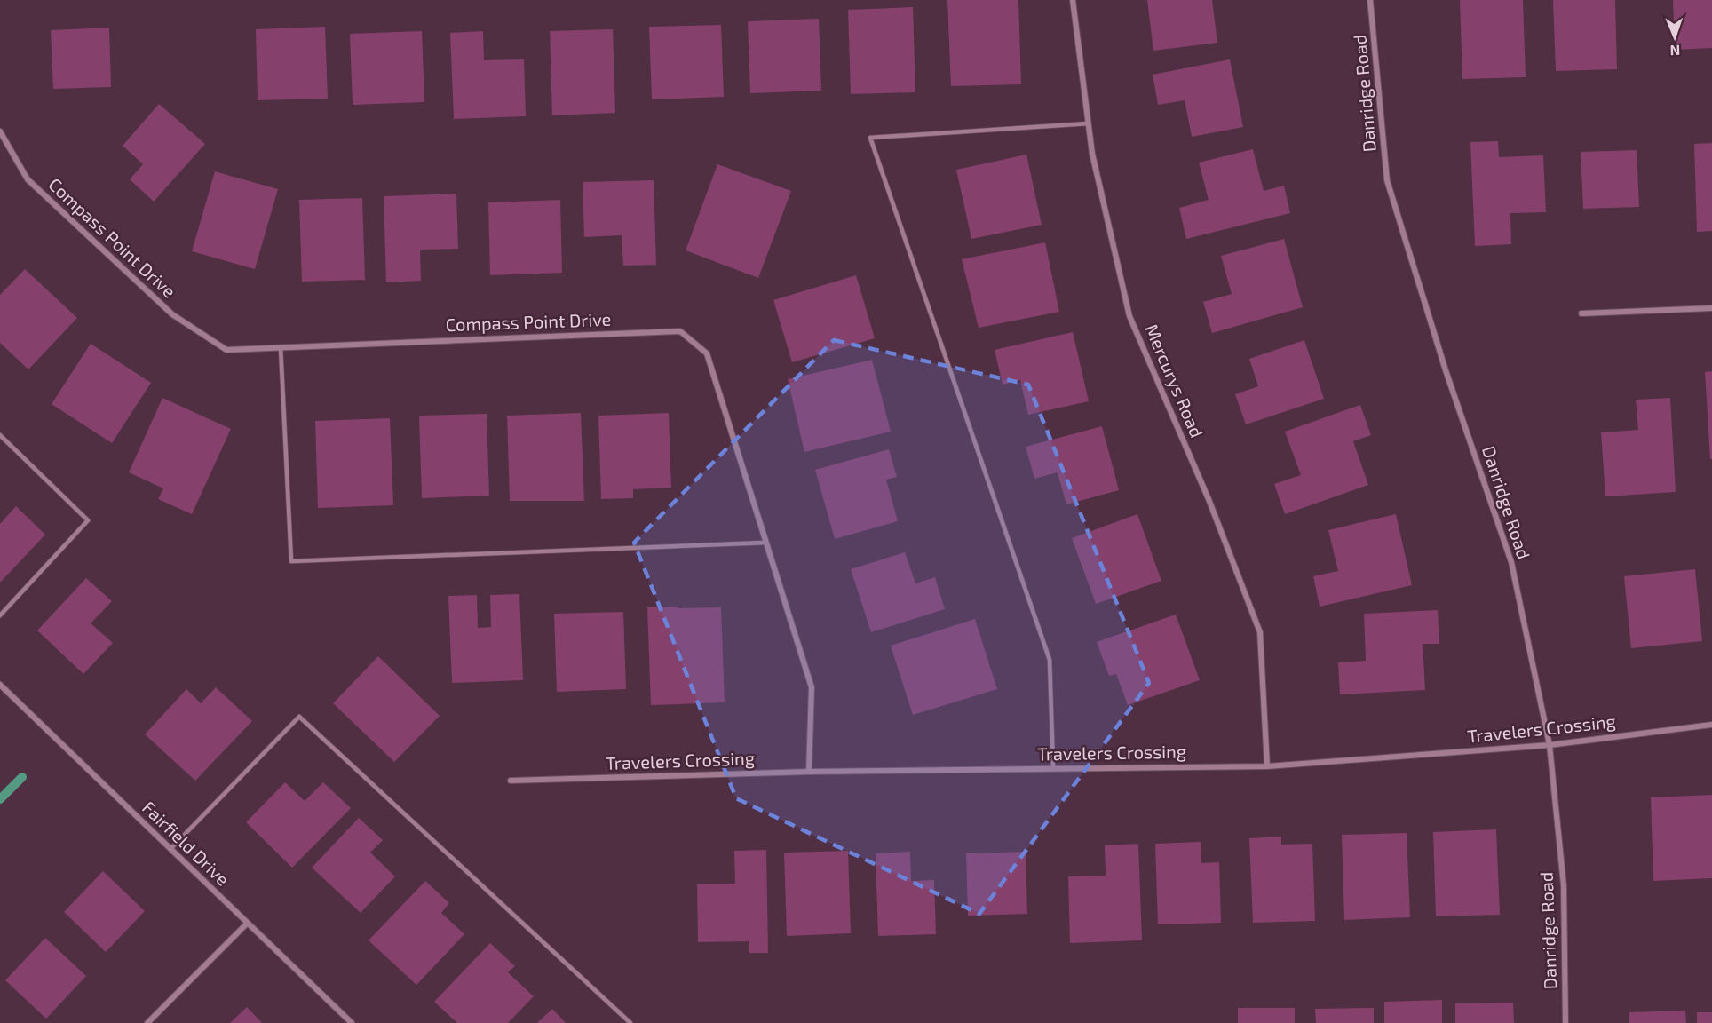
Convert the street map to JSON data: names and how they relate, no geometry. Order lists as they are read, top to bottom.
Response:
{
  "streets": {
    "street": [
      "Danridge Road",
      "Compass Point Drive",
      "Mercurys Road",
      "Travelers Crossing",
      "Fairfield Drive"
    ]
  },
  "crossings": [
    ["Danridge Road", "Travelers Crossing"],
    ["Compass Point Drive", "Travelers Crossing"],
    ["Mercurys Road", "Travelers Crossing"]
  ],
  "north": "bottom"
}
